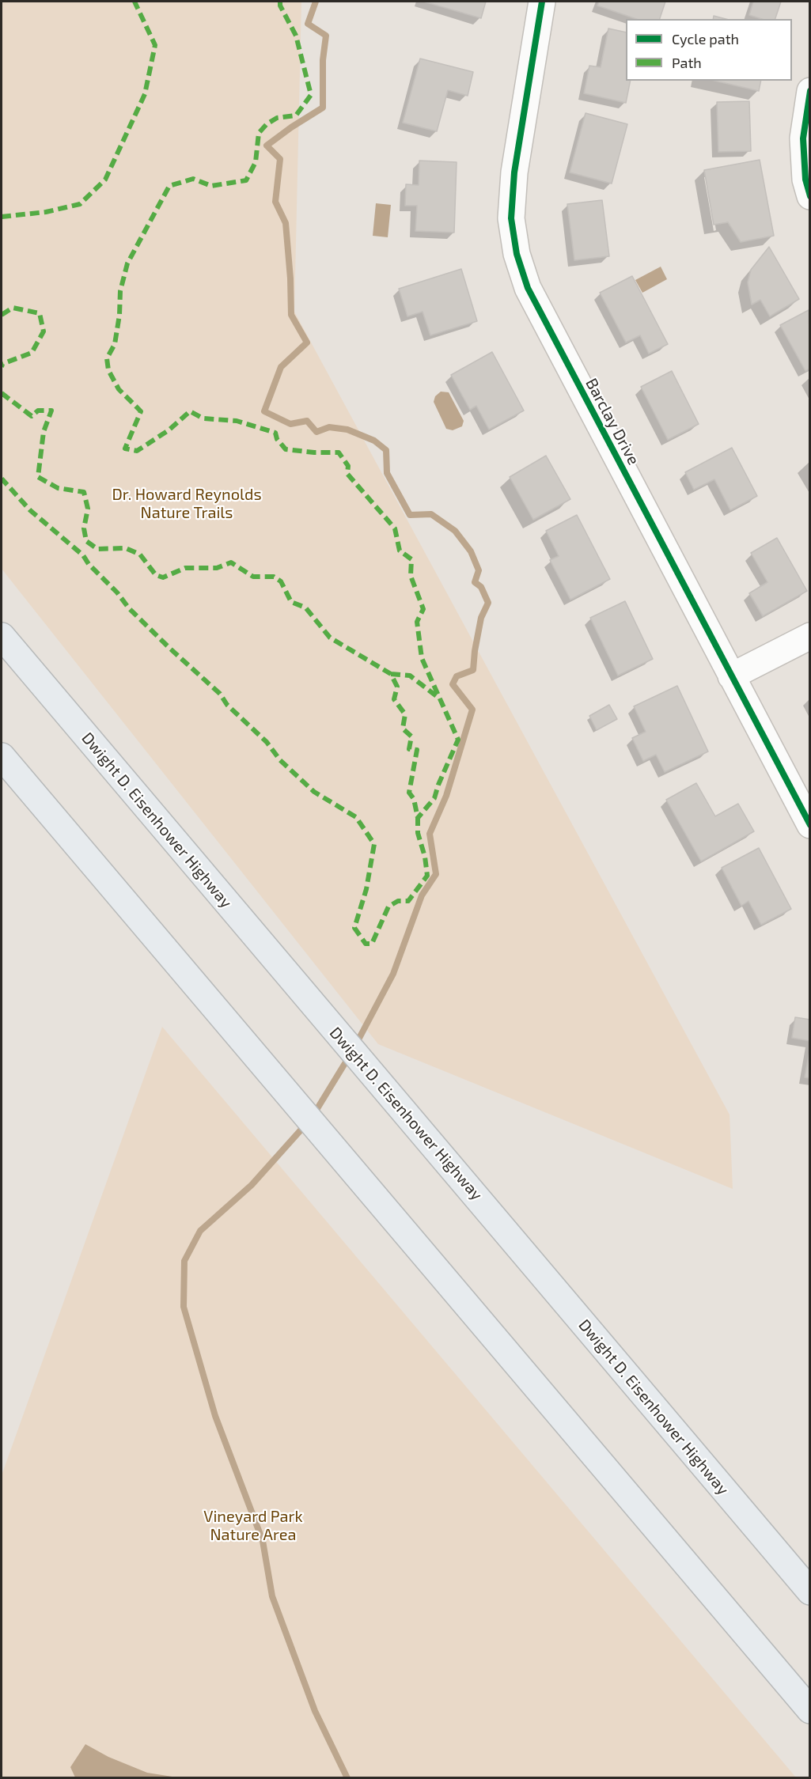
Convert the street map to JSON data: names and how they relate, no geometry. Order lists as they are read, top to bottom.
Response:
{
  "streets": {
    "highway": ["Dwight D. Eisenhower Highway"],
    "street": ["Barclay Drive"]
  },
  "parks": ["Dr. Howard Reynolds Nature Trails", "Vineyard Park Nature Area"],
  "legend": ["Cycle path", "Path"]
}
